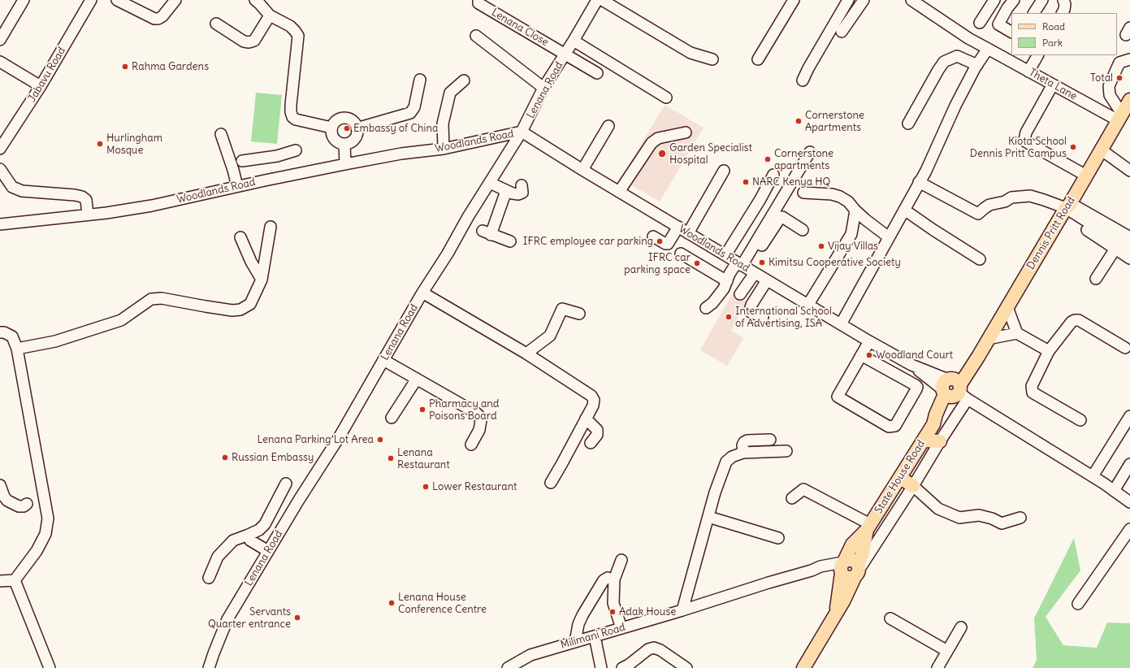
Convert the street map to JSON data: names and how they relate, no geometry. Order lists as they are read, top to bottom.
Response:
{
  "streets": {
    "main road": ["Dennis Pritt Road", "State House Road"],
    "street": [
      "Lenana Close",
      "Jabavu Road",
      "Theta Lane",
      "Lenana Road",
      "Woodlands Road",
      "Milimani Road"
    ]
  },
  "crossings": [
    ["Lenana Close", "Lenana Road"],
    ["Theta Lane", "Dennis Pritt Road"],
    ["Lenana Road", "Woodlands Road"],
    ["Woodlands Road", "Dennis Pritt Road"],
    ["Woodlands Road", "State House Road"],
    ["Dennis Pritt Road", "State House Road"],
    ["State House Road", "Milimani Road"]
  ],
  "places": [
    "Rahma Gardens",
    "Total",
    "Cornerstone Apartments",
    "Embassy of China",
    "Hurlingham Mosque",
    "Kiota School Dennis Pritt Campus",
    "Garden Specialist Hospital",
    "Cornerstone apartments",
    "NARC Kenya HQ",
    "IFRC employee car parking",
    "Vijay Villas",
    "Kimitsu Cooperative Society",
    "IFRC car parking space",
    "International School of Advertising, ISA",
    "Woodland Court",
    "Pharmacy and Poisons Board",
    "Lenana Parking Lot Area",
    "Russian Embassy",
    "Lenana Restaurant",
    "Lower Restaurant",
    "Lenana House Conference Centre",
    "Adak House",
    "Servants Quarter entrance"
  ],
  "legend": ["Road", "Park"]
}
